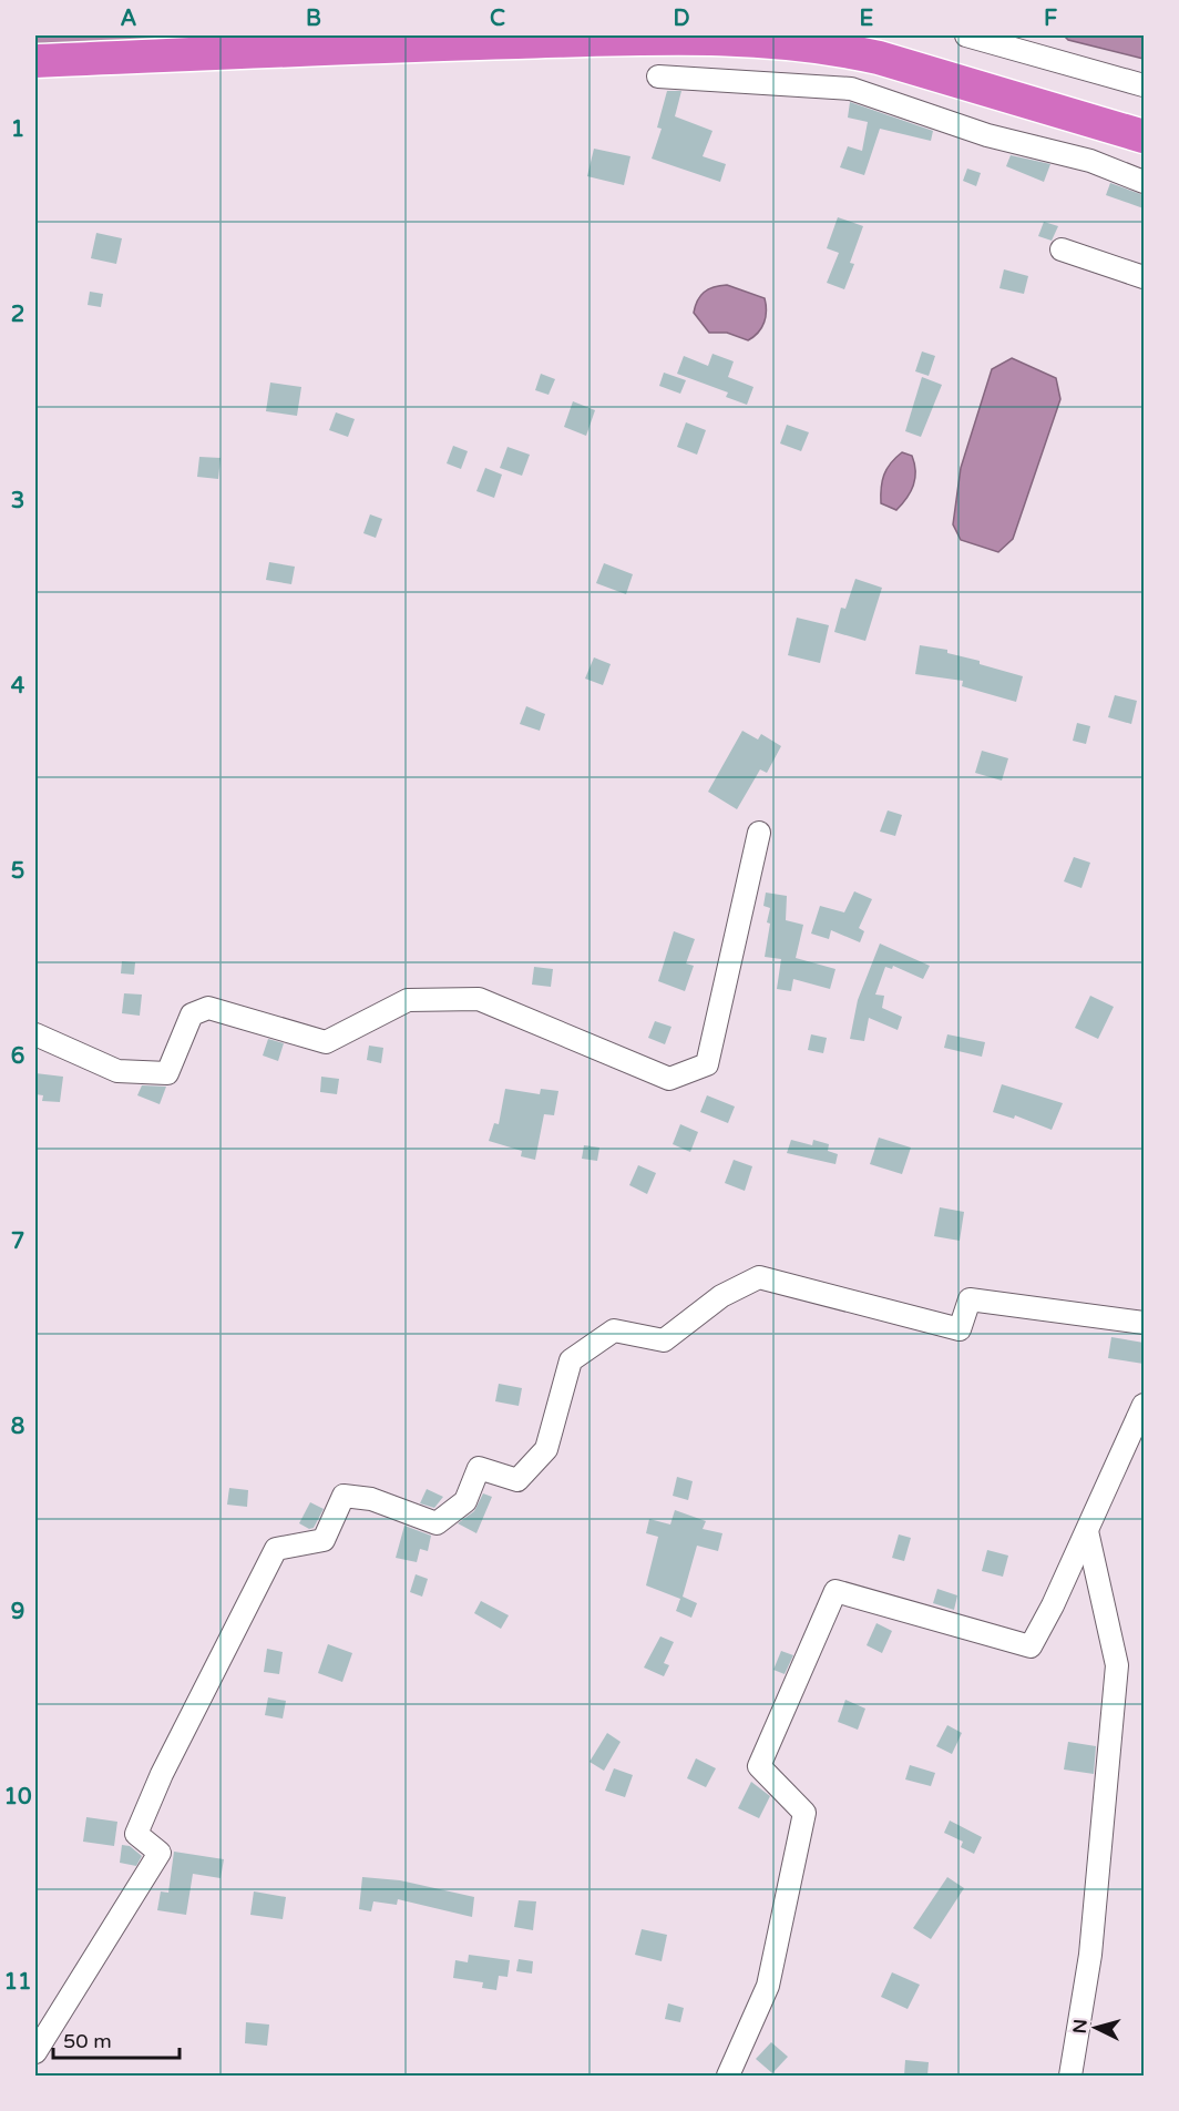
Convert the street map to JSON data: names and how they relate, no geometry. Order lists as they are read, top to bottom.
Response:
{
  "scale_bar": "50 m",
  "north": "left",
  "grid": {
    "columns": [
      "A",
      "B",
      "C",
      "D",
      "E",
      "F"
    ],
    "rows": [
      "1",
      "2",
      "3",
      "4",
      "5",
      "6",
      "7",
      "8",
      "9",
      "10",
      "11"
    ]
  }
}
